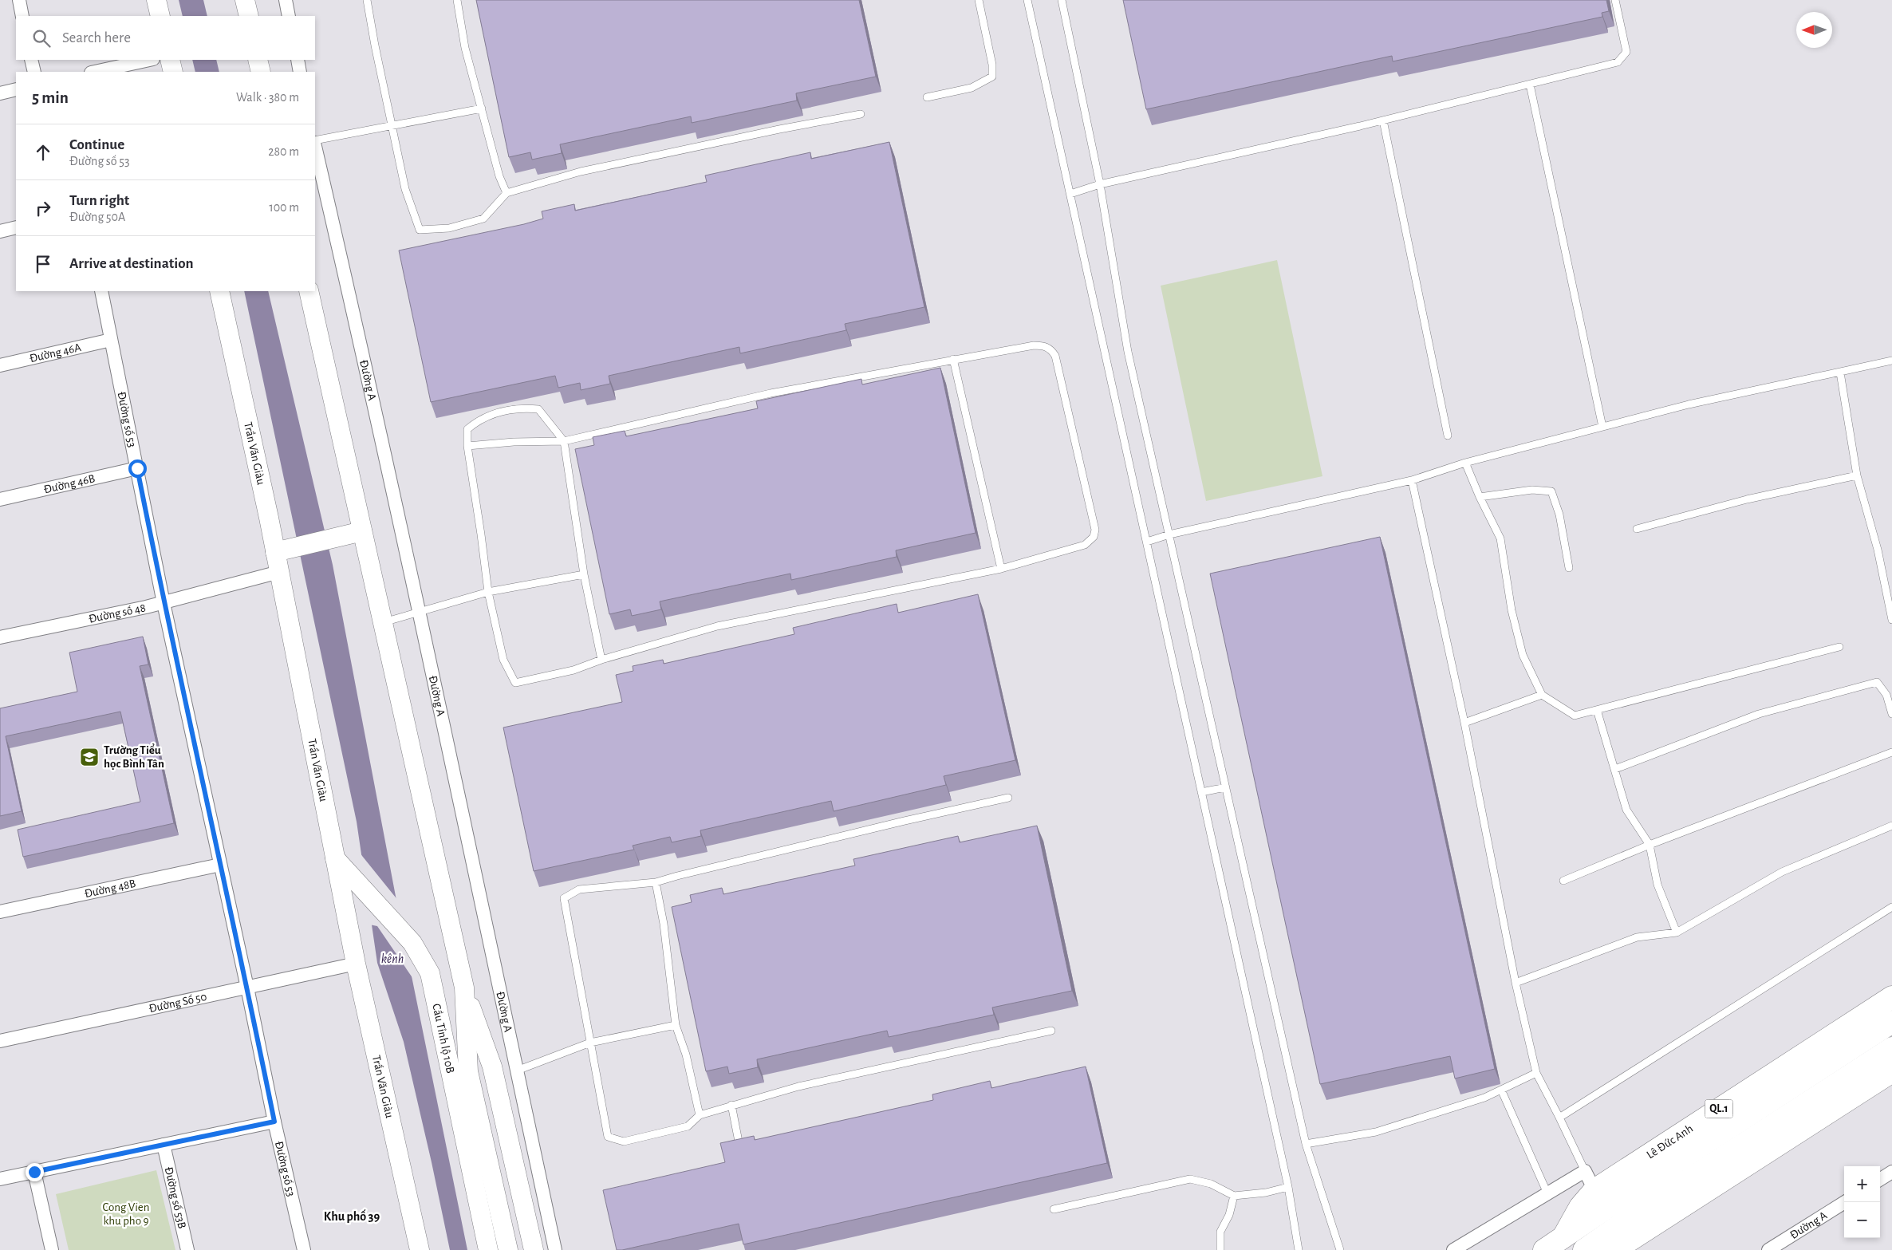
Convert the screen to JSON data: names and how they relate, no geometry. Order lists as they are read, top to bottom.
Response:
{
  "streets": {
    "highway": ["QL.1", "Lê Đức Anh"],
    "main road": ["Trần Văn Giàu", "Cầu Tỉnh lộ 10B"],
    "street": [
      "Đường 46A",
      "Đường A",
      "Đường số 53",
      "Đường 46B",
      "Đường số 48",
      "Đường 48B",
      "Đường Số 50",
      "Đường số 53B"
    ]
  },
  "crossings": [
    ["Đường 46A", "Đường số 53"],
    ["Đường số 53", "Đường 46B"],
    ["Đường số 53", "Đường số 48"],
    ["Đường số 53", "Đường 48B"],
    ["Đường số 53", "Đường Số 50"],
    ["Trần Văn Giàu", "Đường số 48"],
    ["Trần Văn Giàu", "Đường Số 50"],
    ["Trần Văn Giàu", "Cầu Tỉnh lộ 10B"]
  ],
  "districts": ["Khu phố 39"],
  "water": ["kênh"],
  "parks": ["Cong Vien khu pho 9"],
  "places": {
    "school or university": ["Trường Tiểu học Bình Tân"]
  },
  "north": "left",
  "page": {
    "search": "Search here",
    "heading": ["5 min", "Walk · 380 m"],
    "list": [
      ["Continue", "Đường số 53", "280 m"],
      ["Turn right", "Đường 50A", "100 m"],
      "Arrive at destination"
    ],
    "map_buttons": ["+", "−"]
  }
}
